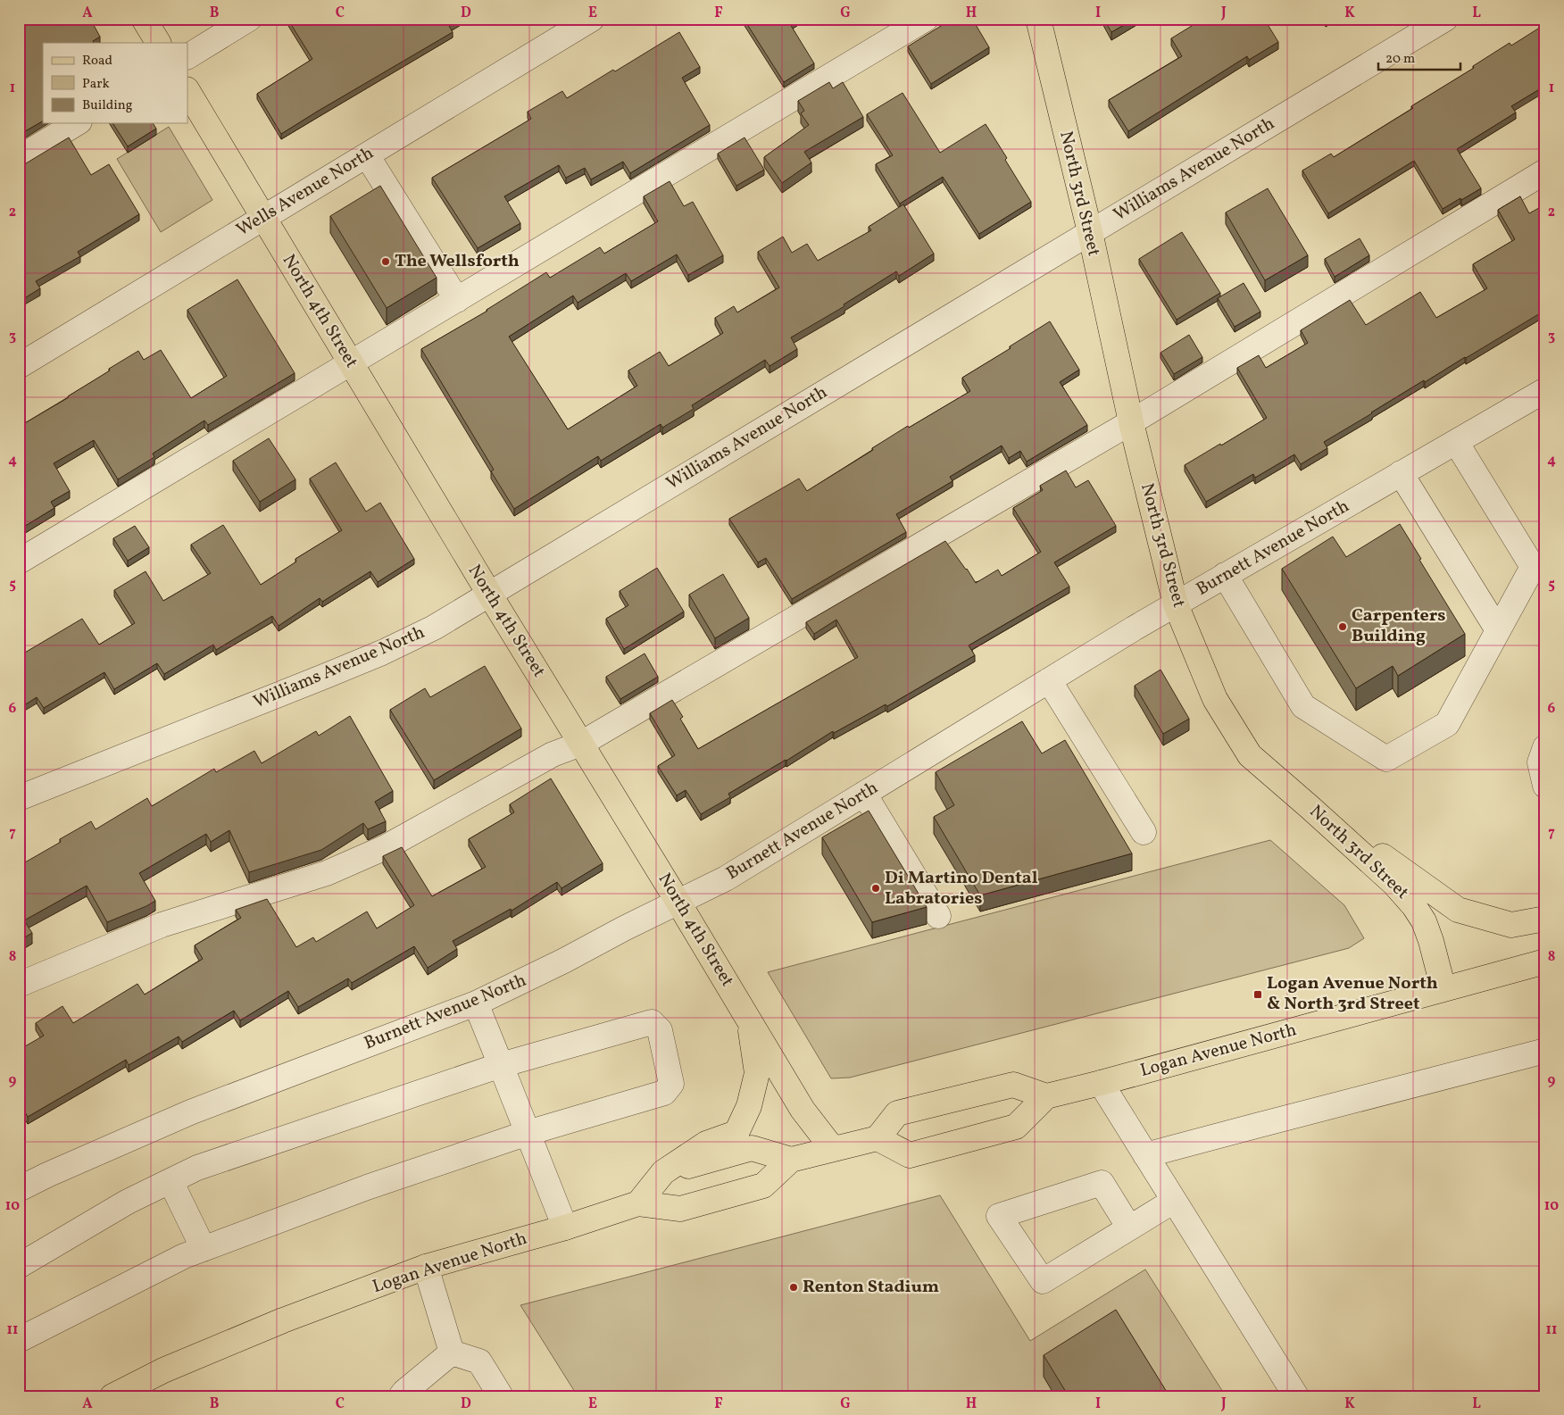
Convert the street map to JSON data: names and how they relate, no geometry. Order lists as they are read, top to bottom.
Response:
{
  "streets": {
    "main road": ["North 3rd Street", "North 4th Street", "Logan Avenue North"],
    "street": ["Williams Avenue North", "Wells Avenue North", "Burnett Avenue North"]
  },
  "crossings": [
    ["Williams Avenue North", "North 3rd Street"],
    ["Williams Avenue North", "North 4th Street"],
    ["Wells Avenue North", "North 4th Street"],
    ["North 3rd Street", "Burnett Avenue North"],
    ["North 3rd Street", "Logan Avenue North"],
    ["North 4th Street", "Burnett Avenue North"],
    ["North 4th Street", "Logan Avenue North"]
  ],
  "places": {
    "other": [
      "The Wellsforth",
      "Carpenters Building",
      "Di Martino Dental Labratories",
      "Renton Stadium"
    ],
    "transit": ["Logan Avenue North & North 3rd Street"]
  },
  "legend": ["Road", "Park", "Building"],
  "scale_bar": "20 m",
  "grid": {
    "columns": [
      "A",
      "B",
      "C",
      "D",
      "E",
      "F",
      "G",
      "H",
      "I",
      "J",
      "K",
      "L"
    ],
    "rows": [
      "1",
      "2",
      "3",
      "4",
      "5",
      "6",
      "7",
      "8",
      "9",
      "10",
      "11"
    ]
  }
}
